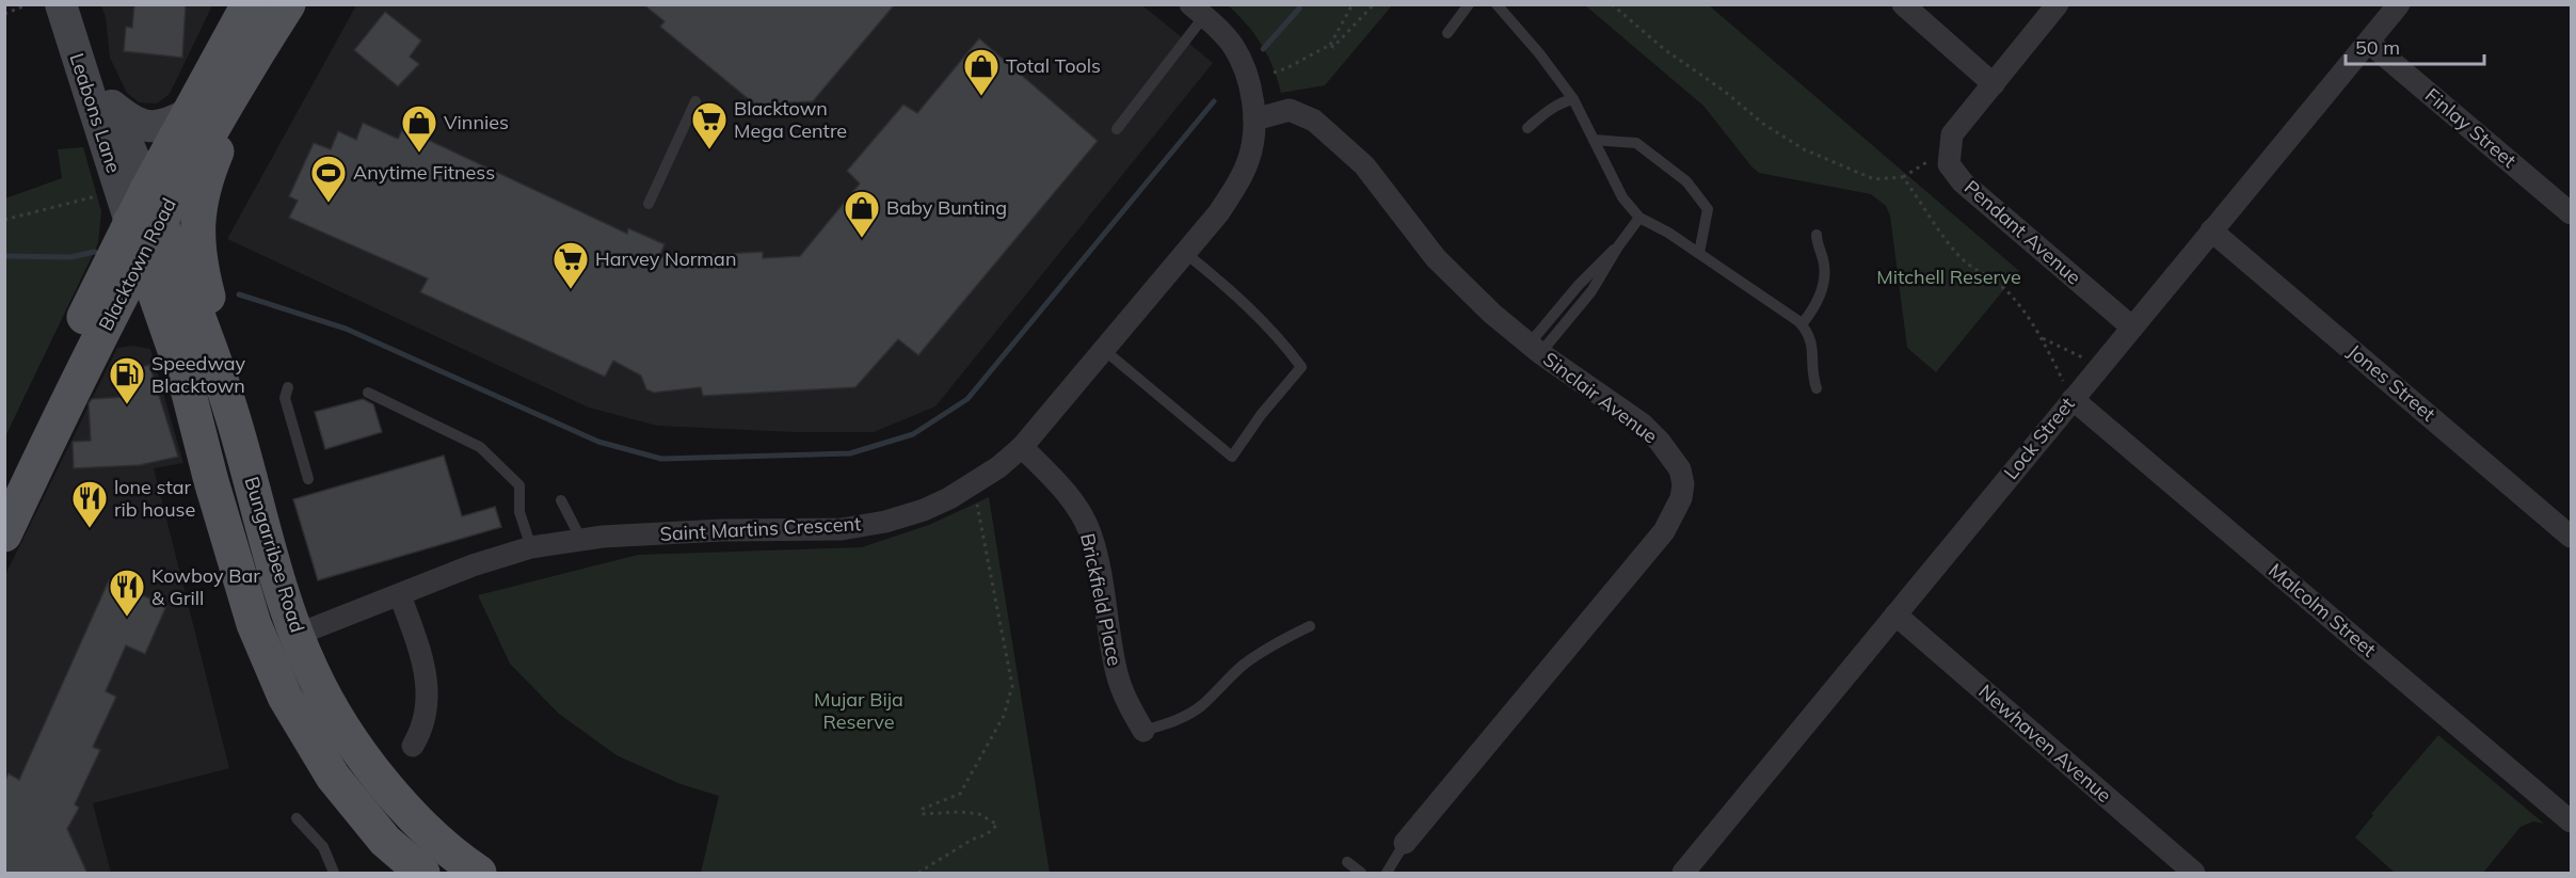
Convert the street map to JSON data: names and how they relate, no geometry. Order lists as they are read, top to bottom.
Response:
{
  "streets": {
    "main road": ["Blacktown Road", "Bungarribee Road"],
    "street": [
      "Leabons Lane",
      "Finlay Street",
      "Pendant Avenue",
      "Jones Street",
      "Sinclair Avenue",
      "Lock Street",
      "Saint Martins Crescent",
      "Brickfield Place",
      "Malcolm Street",
      "Newhaven Avenue"
    ]
  },
  "crossings": [
    ["Leabons Lane", "Blacktown Road"],
    ["Leabons Lane", "Bungarribee Road"],
    ["Finlay Street", "Lock Street"],
    ["Pendant Avenue", "Lock Street"],
    ["Blacktown Road", "Bungarribee Road"],
    ["Jones Street", "Lock Street"],
    ["Sinclair Avenue", "Saint Martins Crescent"],
    ["Lock Street", "Malcolm Street"],
    ["Lock Street", "Newhaven Avenue"],
    ["Saint Martins Crescent", "Bungarribee Road"],
    ["Saint Martins Crescent", "Brickfield Place"]
  ],
  "parks": ["Mitchell Reserve", "Mujar Bija Reserve"],
  "places": {
    "shop": ["Total Tools", "Vinnies", "Baby Bunting"],
    "supermarket": ["Blacktown Mega Centre", "Harvey Norman"],
    "sports": ["Anytime Fitness"],
    "fuel station": ["Speedway Blacktown"],
    "restaurant": ["lone star rib house", "Kowboy Bar & Grill"]
  },
  "scale_bar": "50 m"
}
